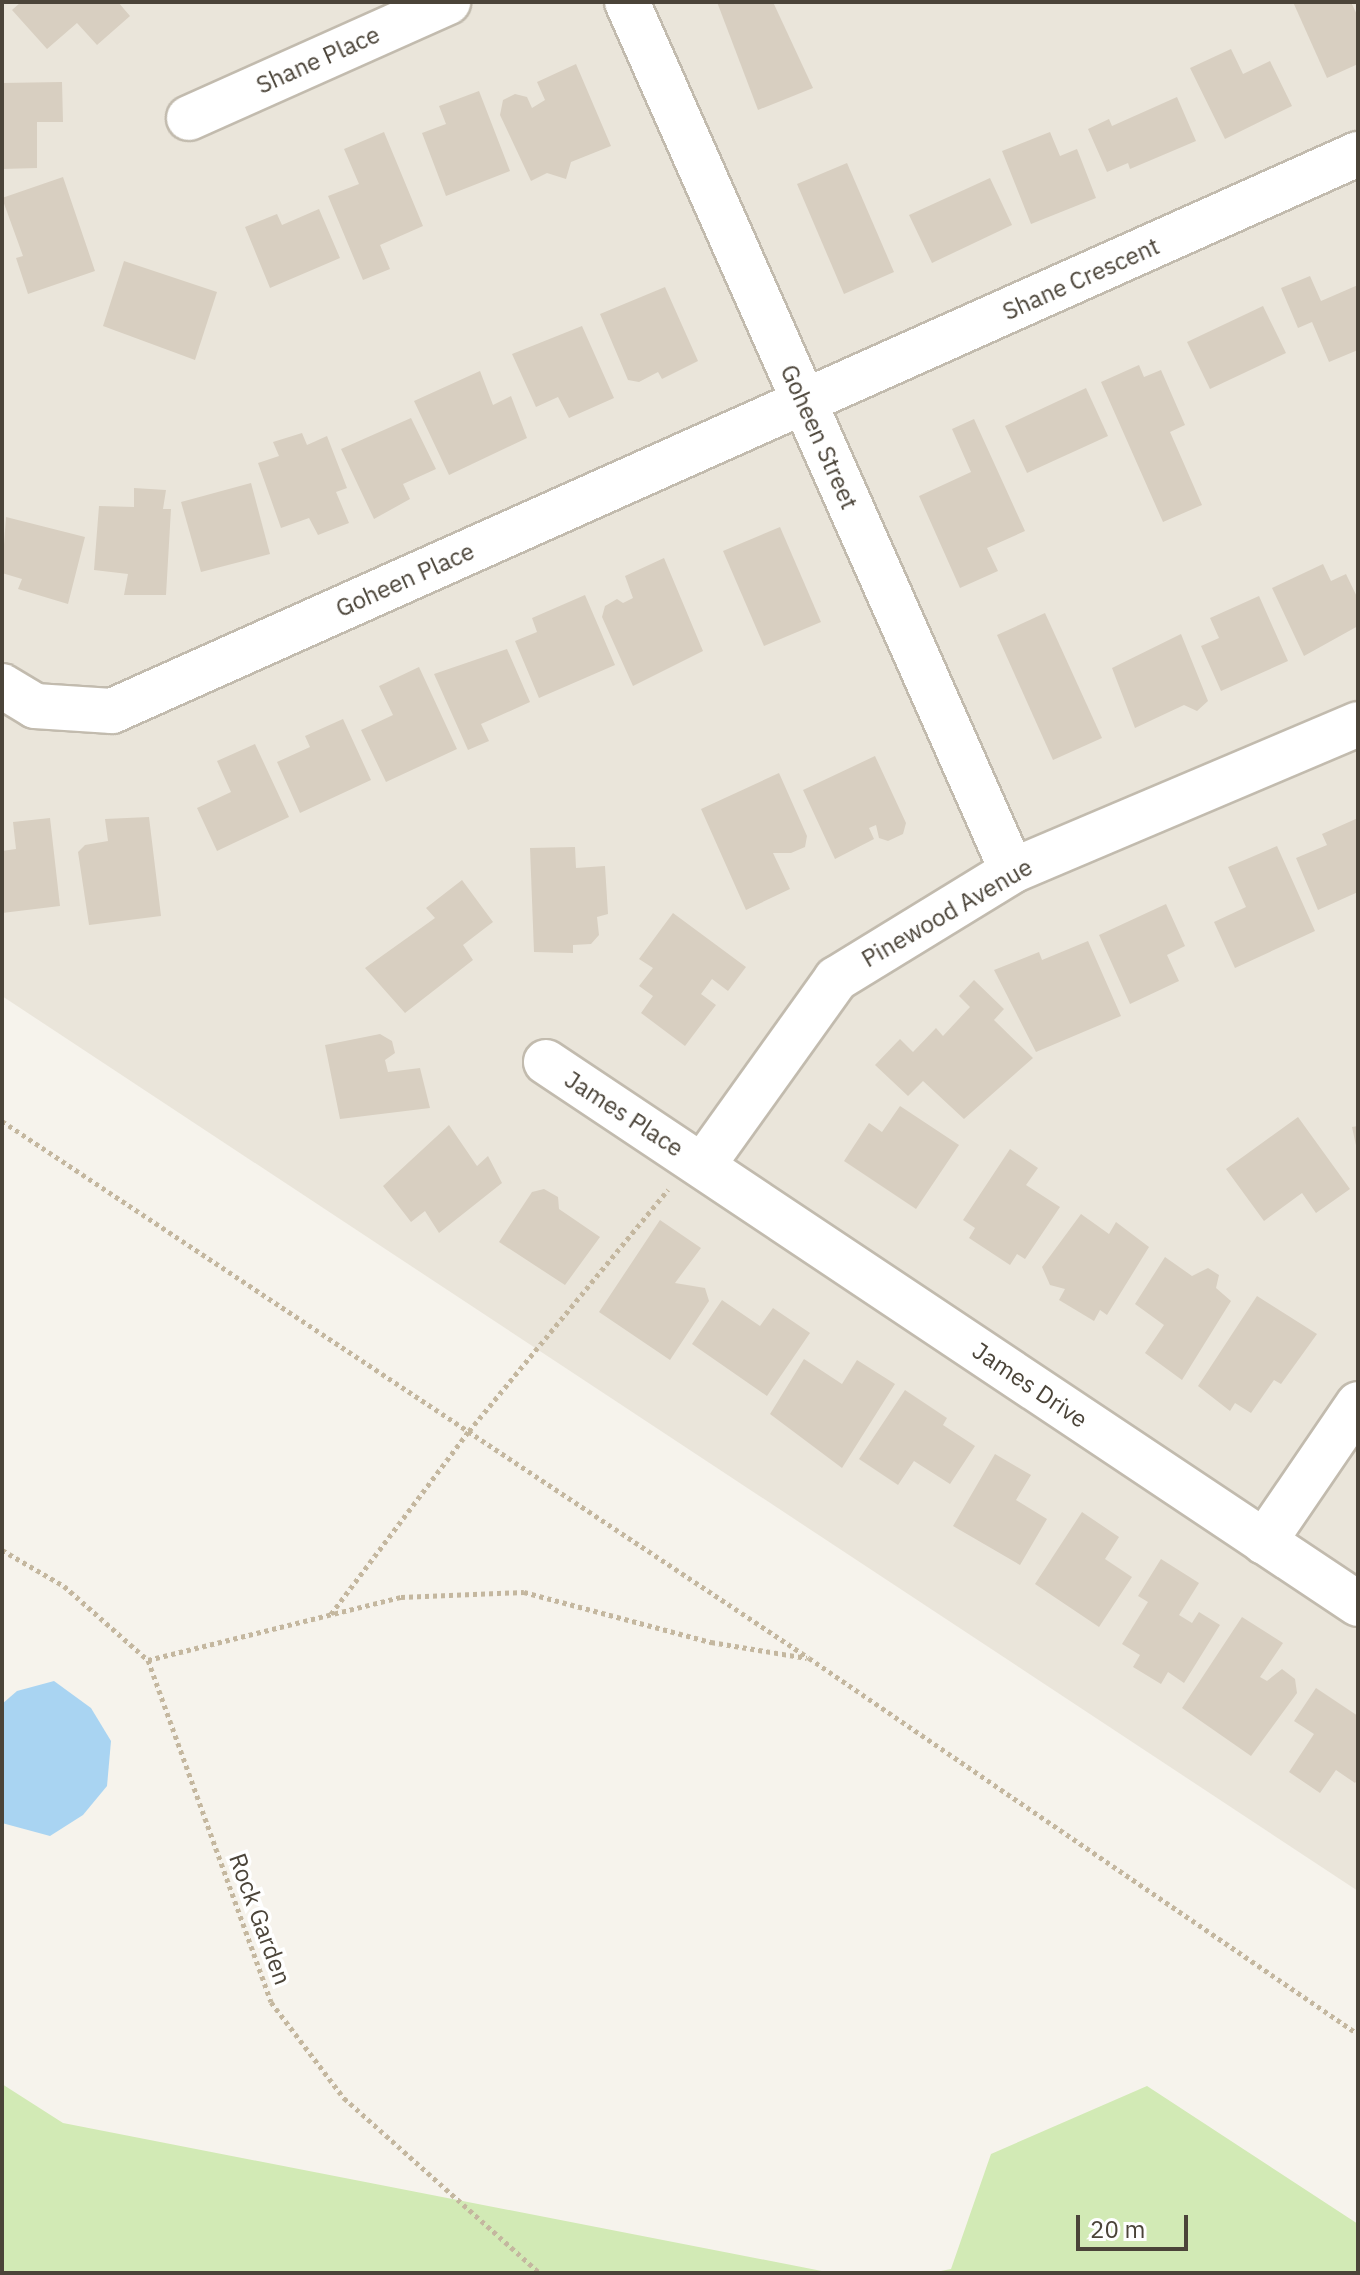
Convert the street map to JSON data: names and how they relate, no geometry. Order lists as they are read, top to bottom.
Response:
{
  "streets": {
    "street": [
      "Shane Place",
      "Shane Crescent",
      "Goheen Street",
      "Goheen Place",
      "Pinewood Avenue",
      "James Place",
      "James Drive"
    ],
    "path": ["Rock Garden"]
  },
  "crossings": [
    ["Shane Crescent", "Goheen Street"],
    ["Shane Crescent", "Goheen Place"],
    ["Goheen Street", "Goheen Place"],
    ["Goheen Street", "Pinewood Avenue"],
    ["Pinewood Avenue", "James Place"],
    ["Pinewood Avenue", "James Drive"],
    ["James Place", "James Drive"]
  ],
  "scale_bar": "20 m"
}
